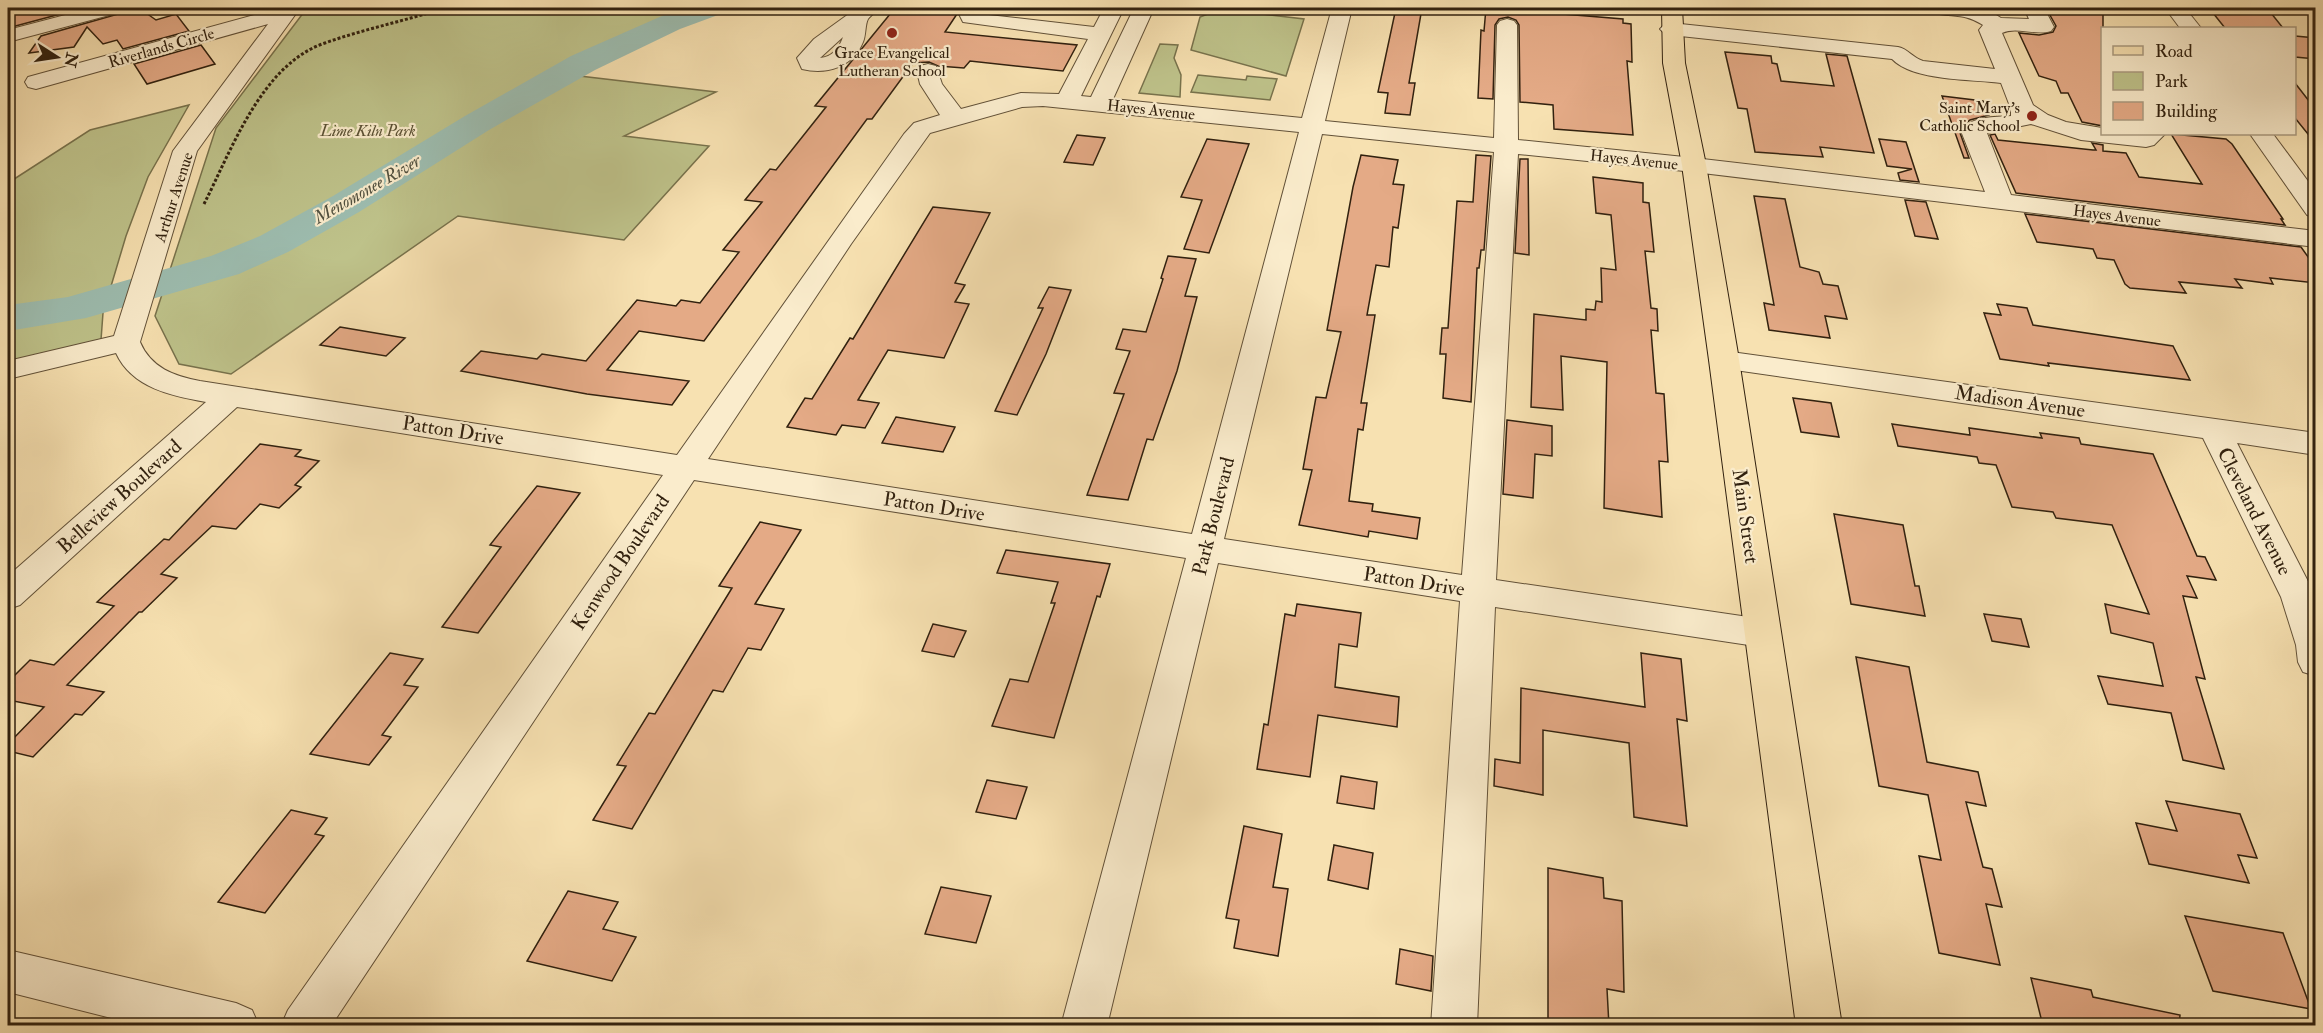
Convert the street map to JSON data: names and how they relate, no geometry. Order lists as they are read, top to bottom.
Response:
{
  "streets": {
    "main road": ["Main Street"],
    "street": [
      "Riverlands Circle",
      "Hayes Avenue",
      "Arthur Avenue",
      "Madison Avenue",
      "Patton Drive",
      "Belleview Boulevard",
      "Cleveland Avenue",
      "Park Boulevard",
      "Kenwood Boulevard"
    ]
  },
  "crossings": [
    ["Riverlands Circle", "Arthur Avenue"],
    ["Hayes Avenue", "Park Boulevard"],
    ["Hayes Avenue", "Main Street"],
    ["Hayes Avenue", "Kenwood Boulevard"],
    ["Arthur Avenue", "Patton Drive"],
    ["Madison Avenue", "Cleveland Avenue"],
    ["Madison Avenue", "Main Street"],
    ["Patton Drive", "Belleview Boulevard"],
    ["Patton Drive", "Park Boulevard"],
    ["Patton Drive", "Main Street"],
    ["Patton Drive", "Kenwood Boulevard"]
  ],
  "water": ["Menomonee River"],
  "parks": ["Lime Kiln Park"],
  "places": ["Grace Evangelical Lutheran School", "Saint Mary's Catholic School"],
  "legend": ["Road", "Park", "Building"],
  "north": "right"
}
